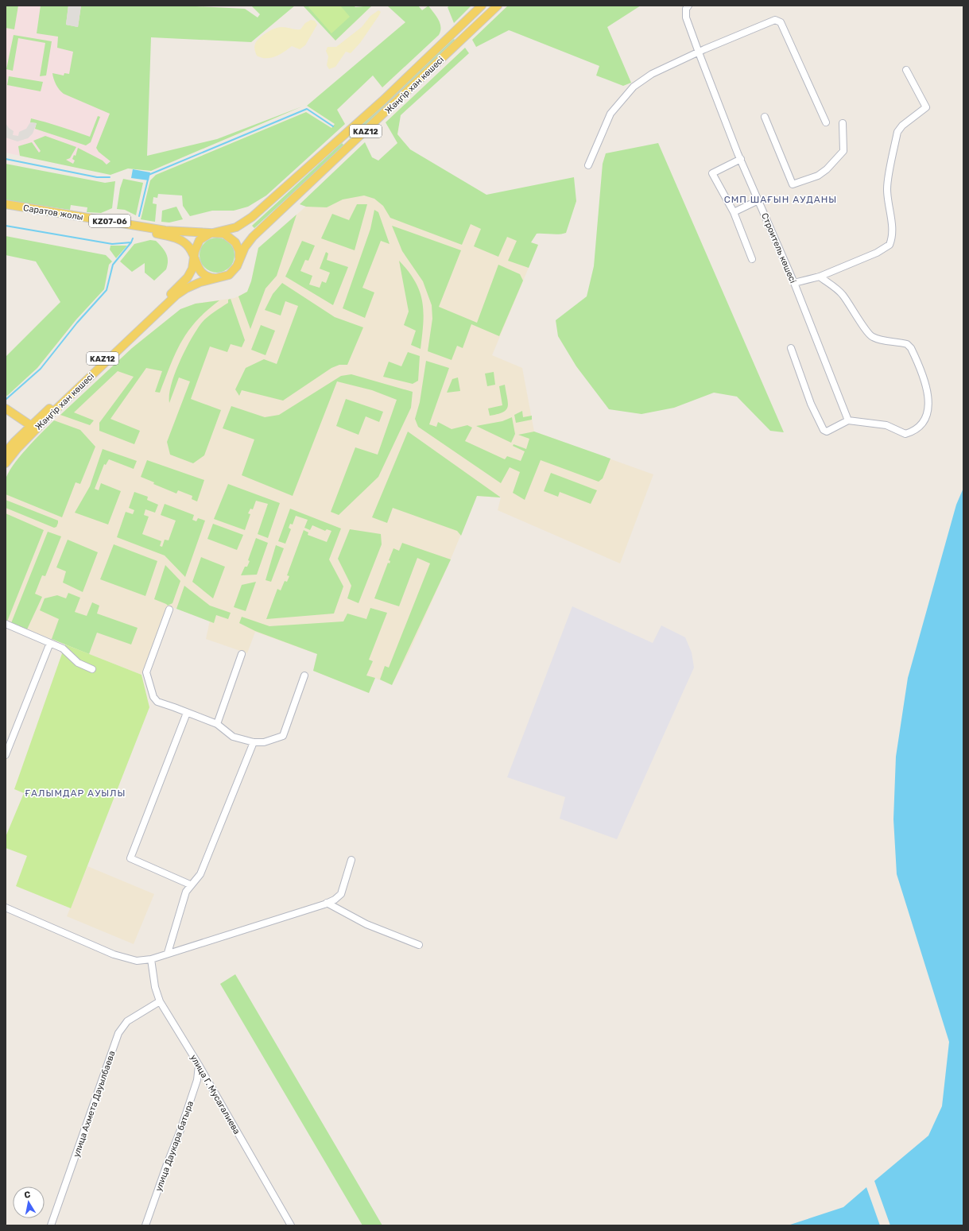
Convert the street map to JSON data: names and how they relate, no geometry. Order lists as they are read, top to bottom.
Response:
{
  "streets": {
    "main road": [
      "Жәңгір хан көшесі",
      "KAZ12",
      "Саратов жолы",
      "KZ07-06"
    ],
    "street": [
      "Строитель көшесі",
      "улица Г. Мусагалиева",
      "улица Ахмета Дауылбаева",
      "улица Даукара батыра"
    ]
  },
  "crossings": [
    ["Жәңгір хан көшесі", "Саратов жолы"],
    ["улица Г. Мусагалиева", "улица Ахмета Дауылбаева"],
    ["улица Г. Мусагалиева", "улица Даукара батыра"]
  ],
  "districts": ["СМП ШАҒЫН АУДАНЫ", "ҒАЛЫМДАР АУЫЛЫ"],
  "north": "top"
}
